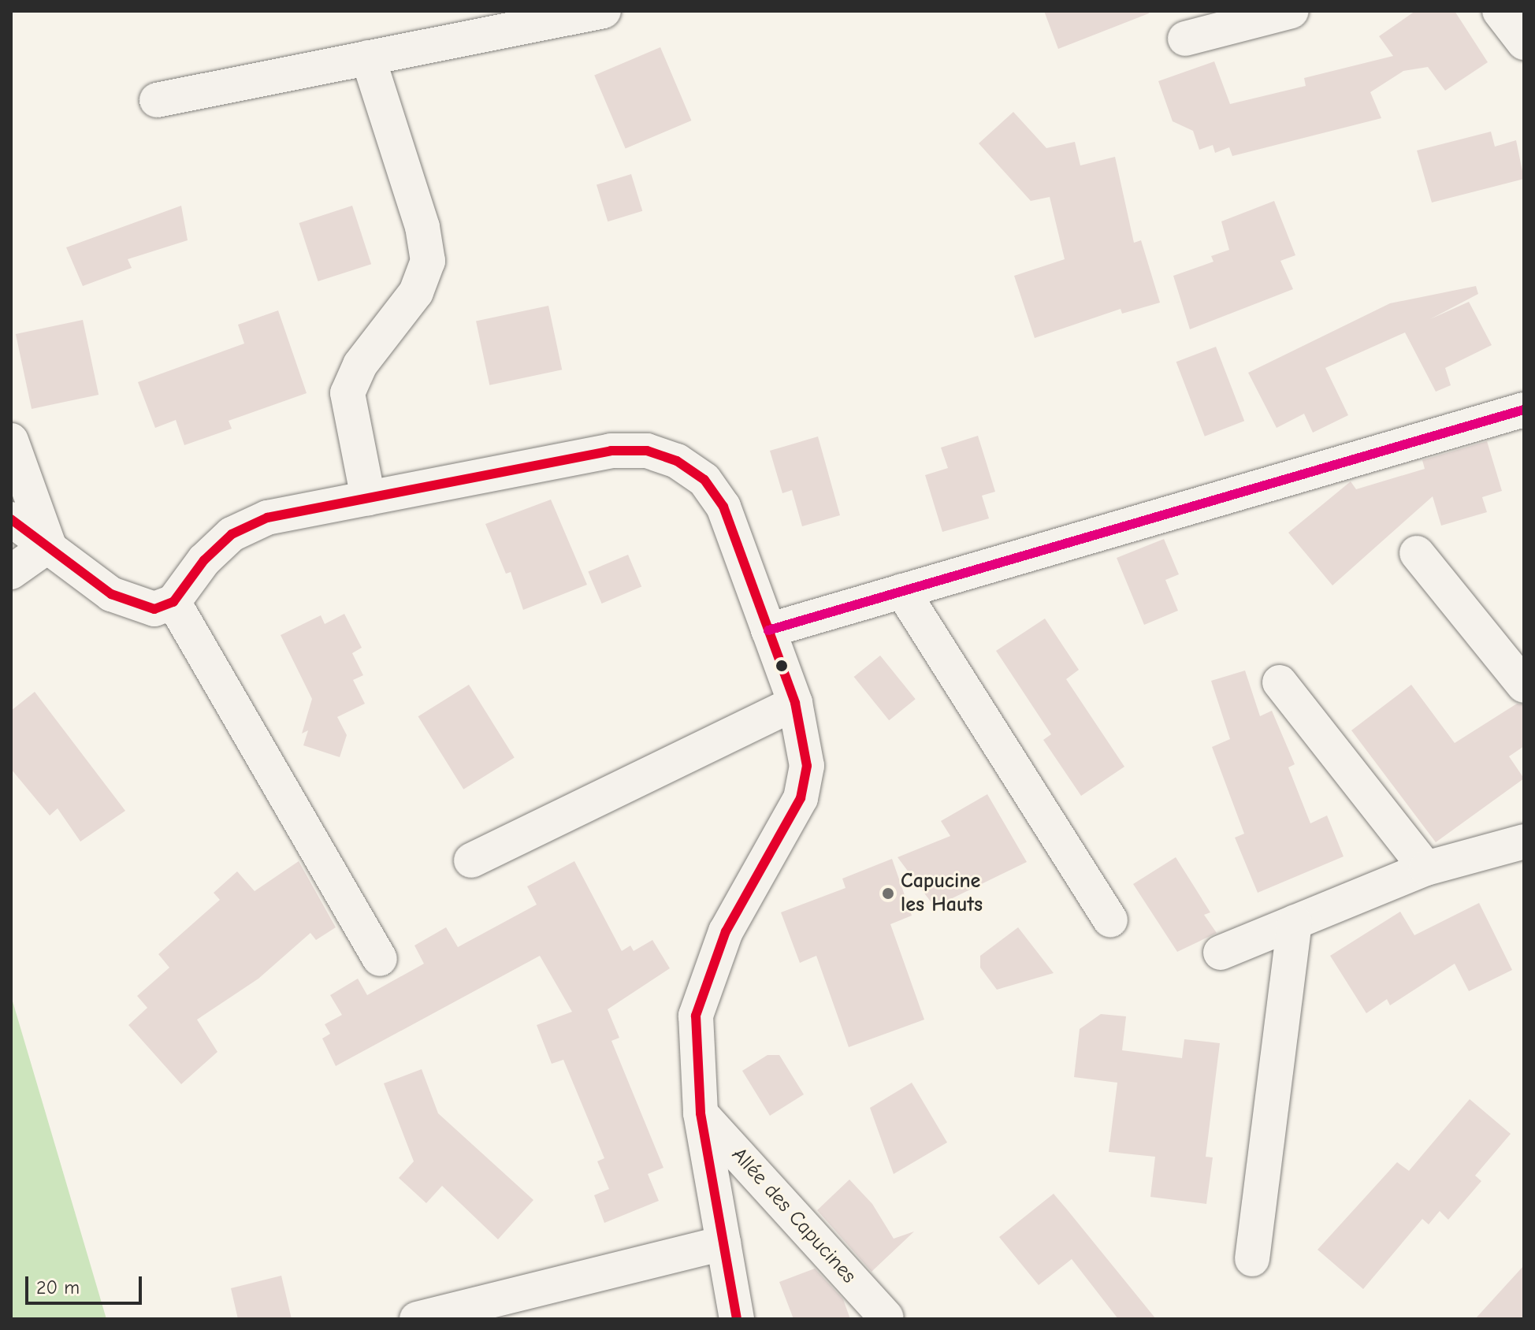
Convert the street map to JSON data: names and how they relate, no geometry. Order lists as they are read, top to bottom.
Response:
{
  "streets": {
    "street": ["Allée des Capucines"]
  },
  "places": ["Capucine les Hauts"],
  "scale_bar": "20 m"
}
